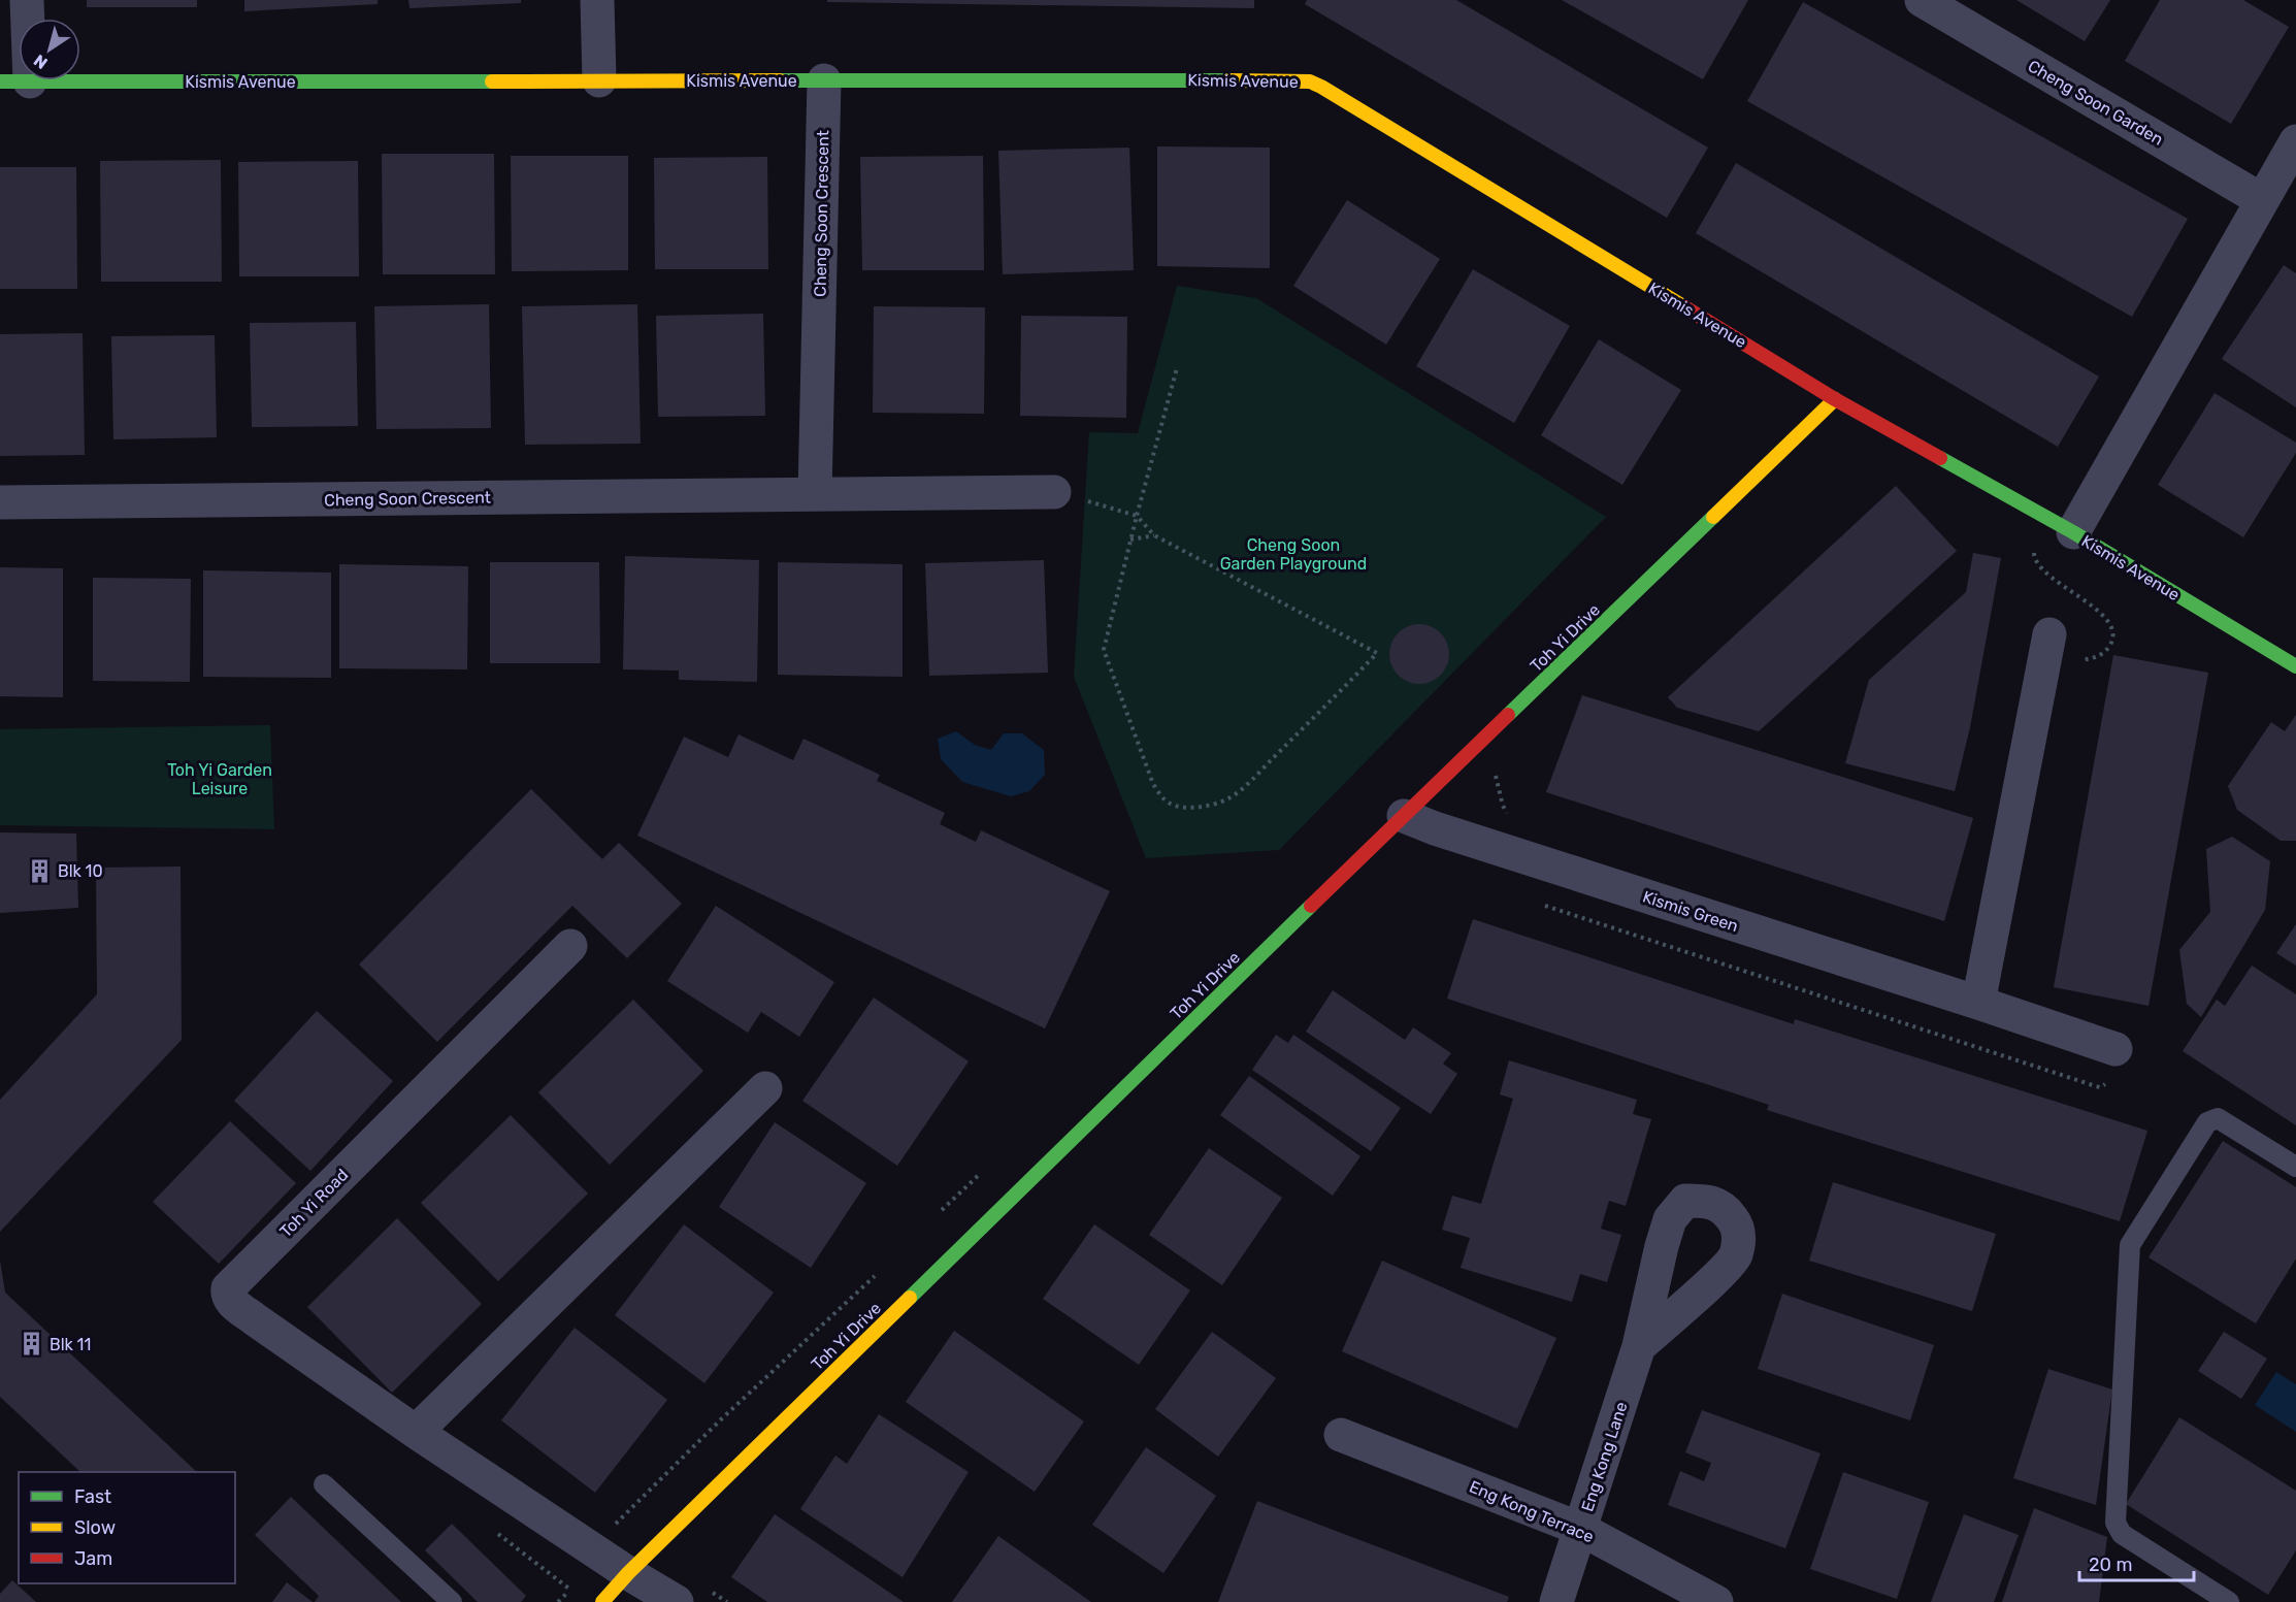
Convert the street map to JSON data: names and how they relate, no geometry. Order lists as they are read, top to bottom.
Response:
{
  "streets": {
    "street": [
      "Kismis Avenue",
      "Cheng Soon Garden",
      "Cheng Soon Crescent",
      "Toh Yi Drive",
      "Kismis Green",
      "Toh Yi Road",
      "Eng Kong Lane",
      "Eng Kong Terrace"
    ]
  },
  "crossings": [
    ["Kismis Avenue", "Cheng Soon Crescent"],
    ["Kismis Avenue", "Toh Yi Drive"],
    ["Toh Yi Drive", "Kismis Green"],
    ["Toh Yi Drive", "Toh Yi Road"],
    ["Eng Kong Lane", "Eng Kong Terrace"]
  ],
  "parks": ["Cheng Soon Garden Playground", "Toh Yi Garden Leisure"],
  "places": {
    "building": ["Blk 10", "Blk 11"]
  },
  "legend": ["Fast", "Slow", "Jam"],
  "scale_bar": "20 m",
  "north": "bottom left"
}
